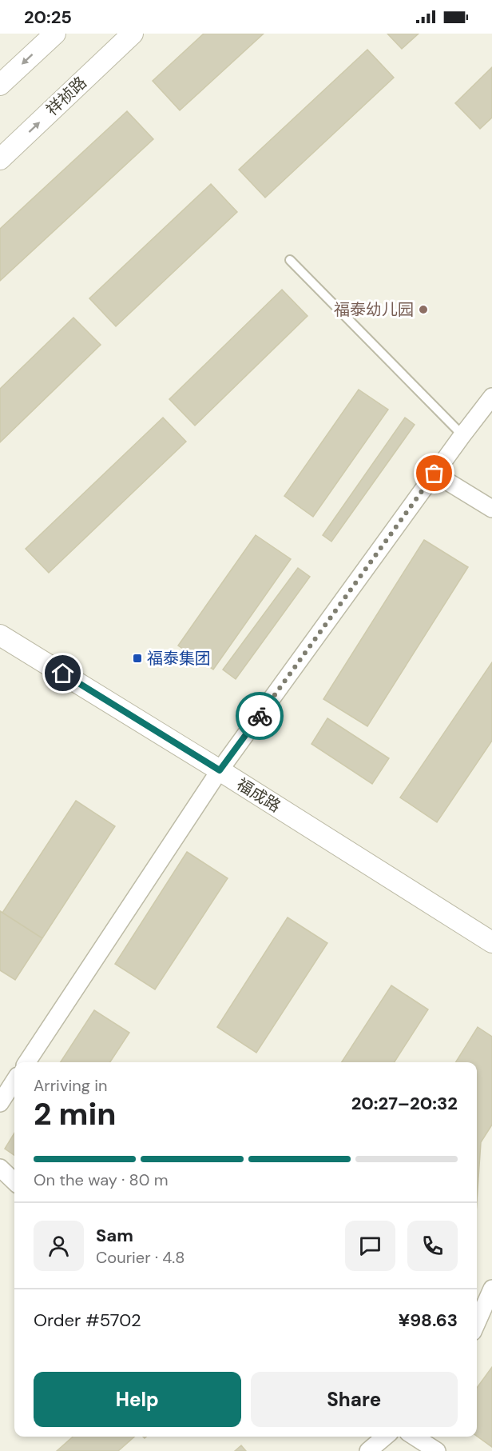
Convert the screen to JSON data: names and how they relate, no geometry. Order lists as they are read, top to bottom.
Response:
{
  "streets": {
    "street": ["祥祯路", "福成路"]
  },
  "places": {
    "other": ["福泰幼儿园"],
    "transit": ["福泰集团"]
  },
  "page": {
    "status": "20:25",
    "heading": ["2 min", "Arriving in", "20:27–20:32"],
    "panel": [
      "Sam",
      "Courier · 4.8",
      "Order #5702",
      "¥98.63"
    ],
    "bar": "On the way · 80 m",
    "buttons": ["Help", "Share"]
  }
}
